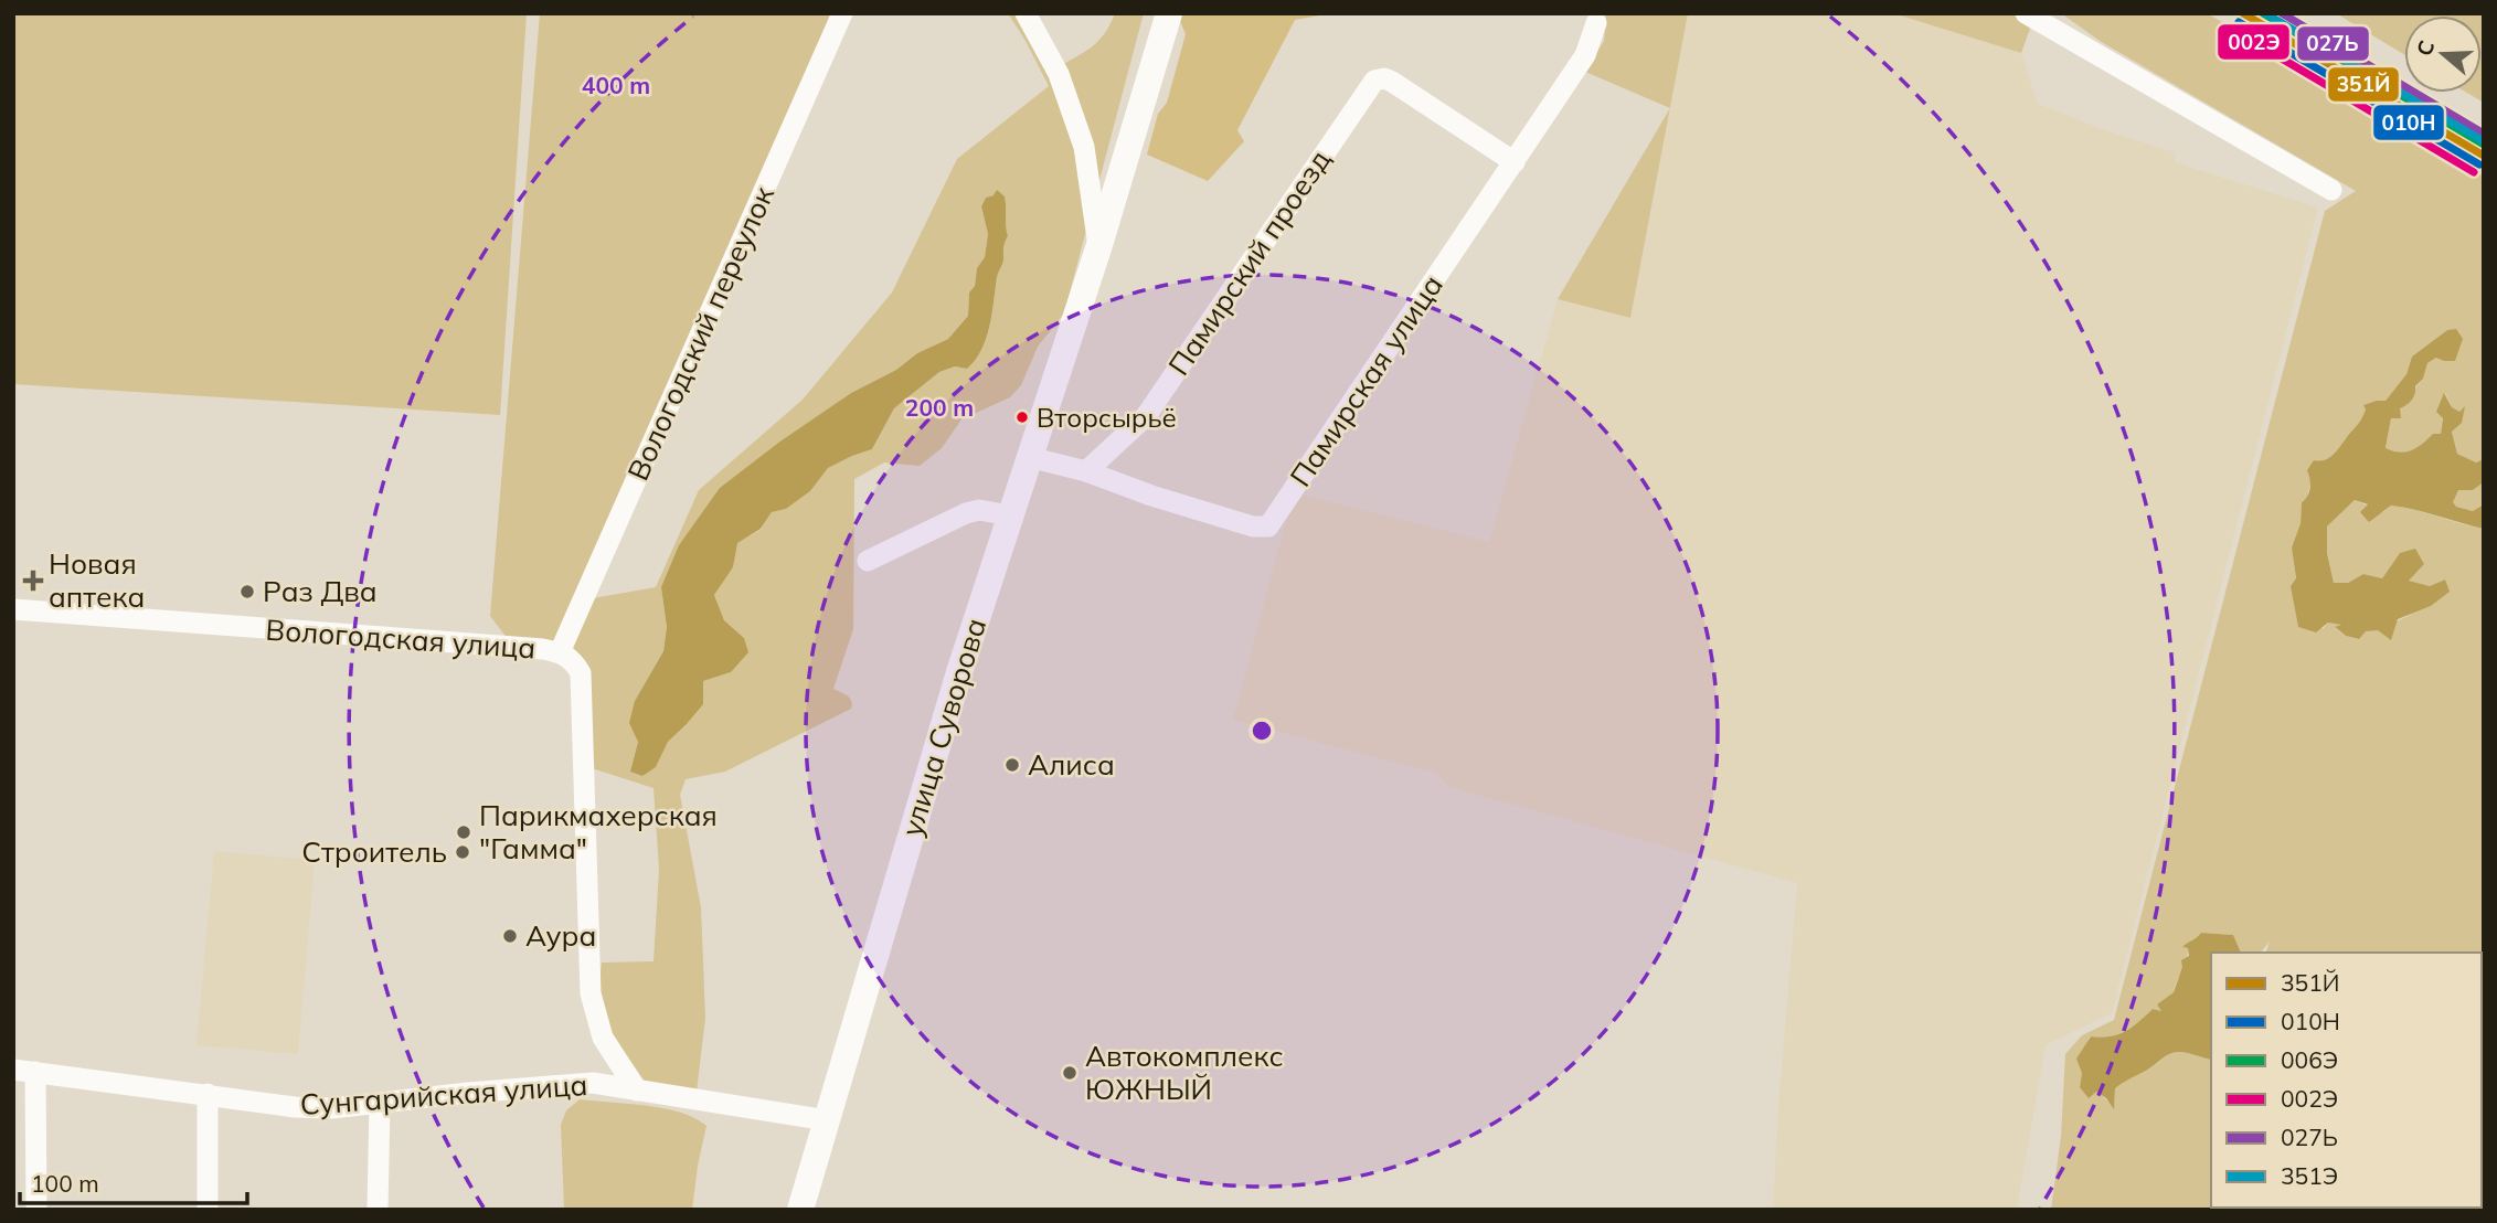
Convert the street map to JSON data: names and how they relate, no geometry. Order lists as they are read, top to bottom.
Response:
{
  "streets": {
    "main road": ["улица Суворова"],
    "street": [
      "Памирский проезд",
      "Вологодский переулок",
      "Памирская улица",
      "Вологодская улица",
      "Сунгарийская улица"
    ]
  },
  "crossings": [
    ["Памирский проезд", "Памирская улица"],
    ["Вологодский переулок", "Вологодская улица"],
    ["Памирская улица", "улица Суворова"],
    ["Вологодская улица", "Сунгарийская улица"],
    ["улица Суворова", "Сунгарийская улица"]
  ],
  "places": {
    "other": [
      "Вторсырьё",
      "Раз Два",
      "Алиса",
      "Парикмахерская \"Гамма\"",
      "Строитель",
      "Аура",
      "Автокомплекс ЮЖНЫЙ"
    ],
    "health": ["Новая аптека"]
  },
  "lines": [
    "transit line 351Й",
    "transit line 006Э",
    "transit line 027Ь",
    "transit line 351Э",
    "transit line 010Н",
    "transit line 002Э"
  ],
  "legend": [
    "351Й",
    "010Н",
    "006Э",
    "002Э",
    "027Ь",
    "351Э"
  ],
  "scale_bar": "100 m",
  "north": "left",
  "rings": ["400 m", "200 m"]
}
